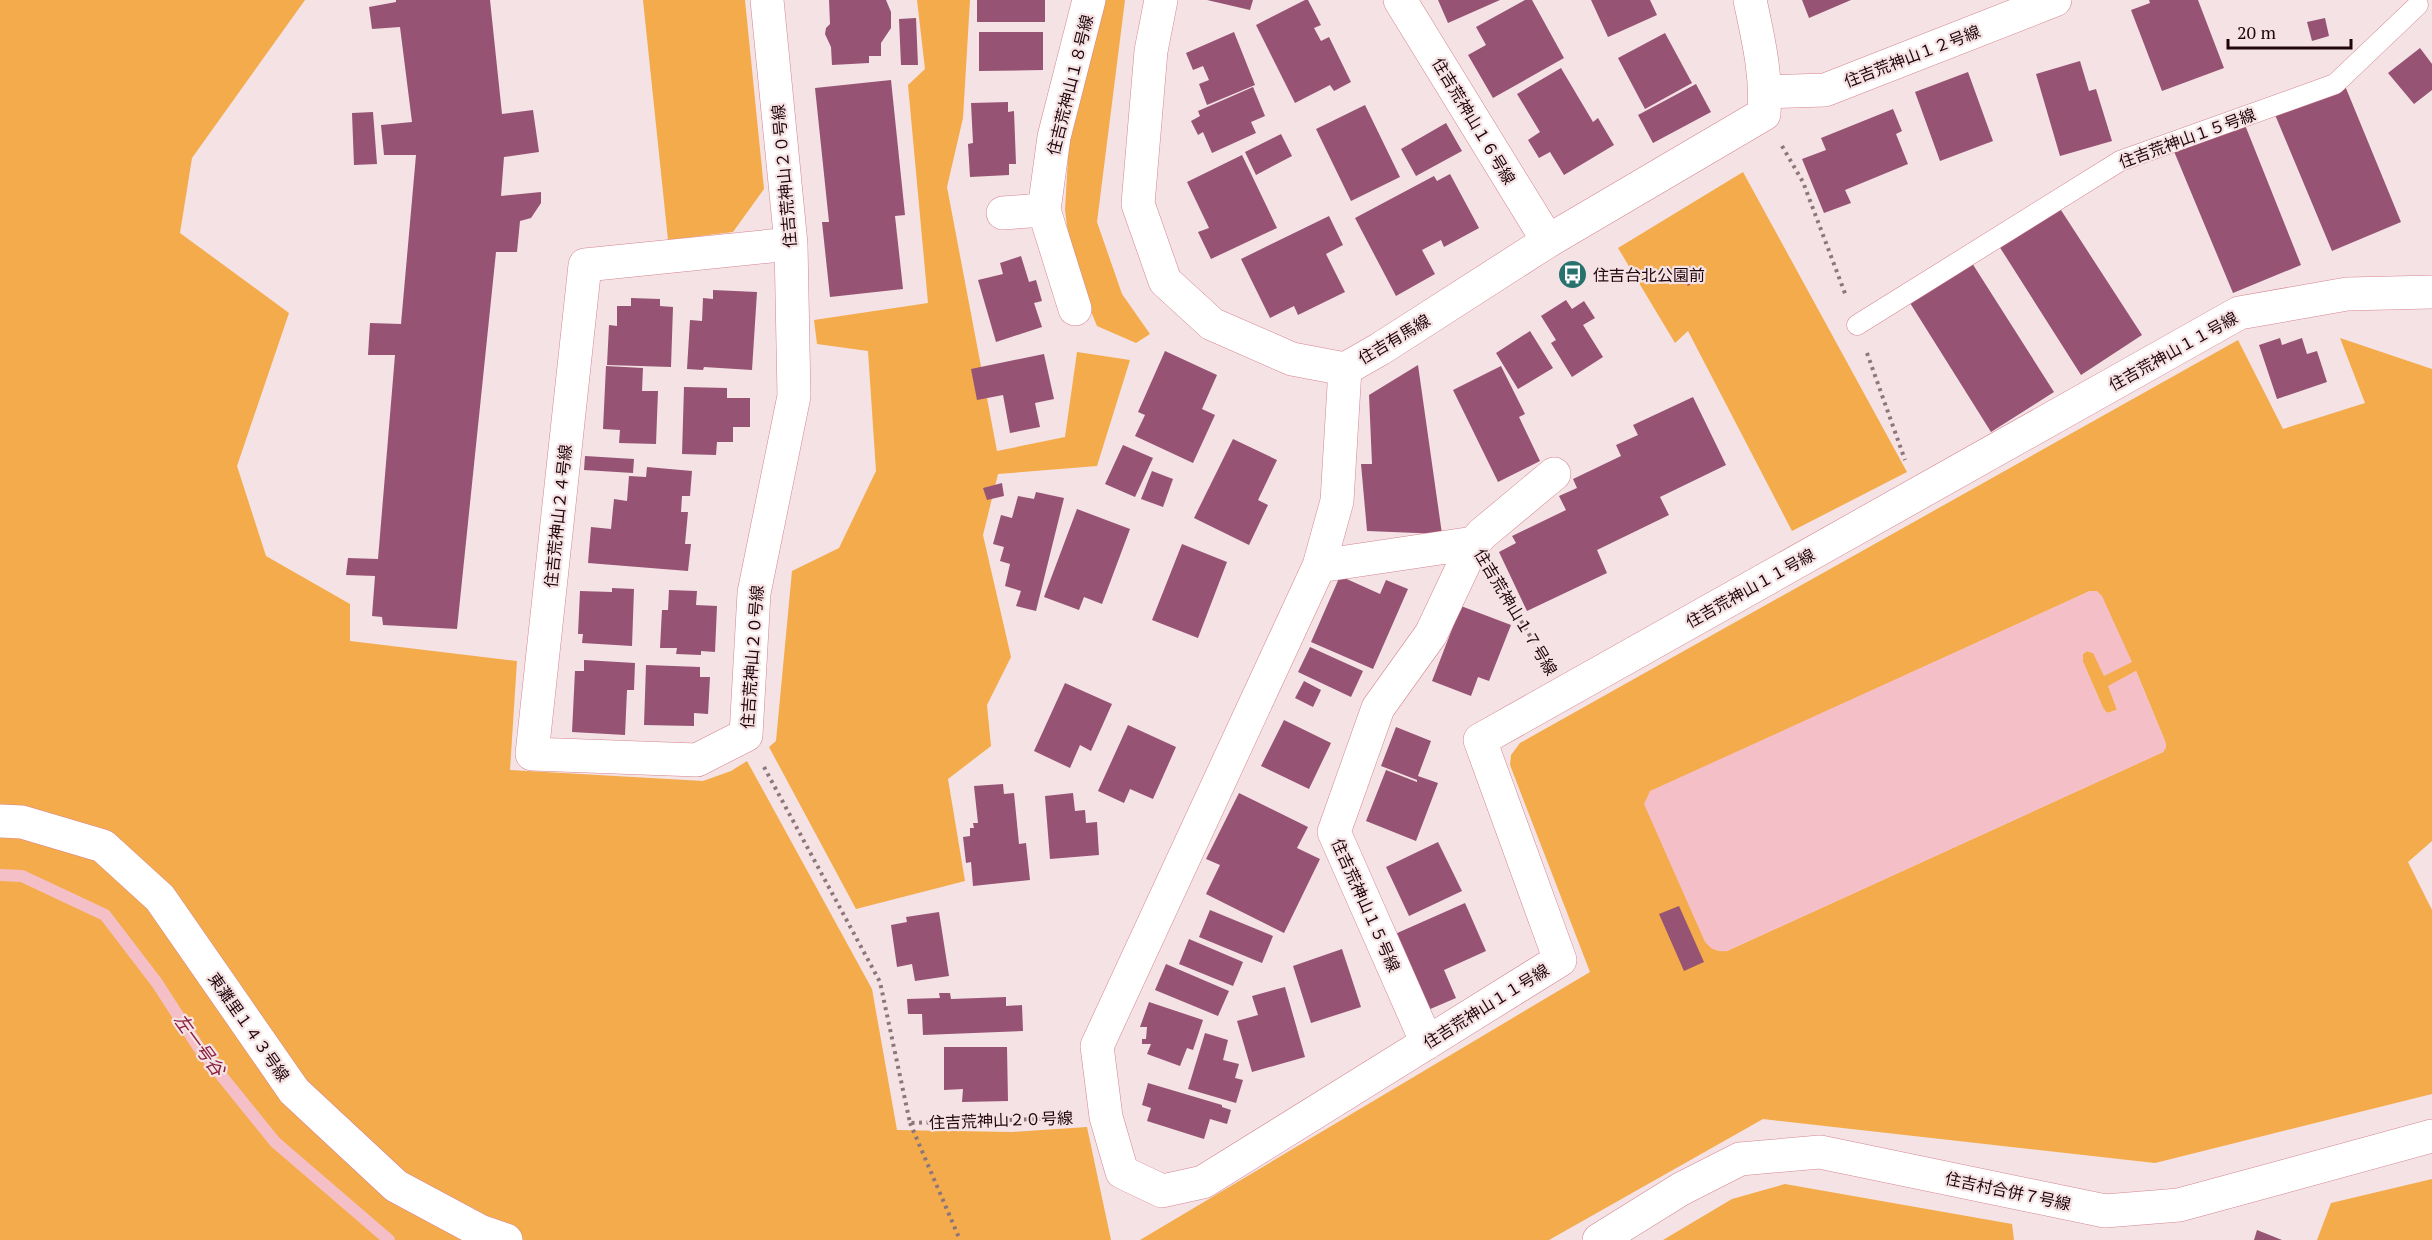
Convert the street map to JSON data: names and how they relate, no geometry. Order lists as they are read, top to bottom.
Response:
{
  "streets": {
    "street": [
      "住吉荒神山１２号線",
      "住吉荒神山１８号線",
      "住吉荒神山１６号線",
      "住吉荒神山１５号線",
      "住吉荒神山２０号線",
      "住吉有馬線",
      "住吉荒神山１１号線",
      "住吉荒神山２４号線",
      "住吉荒神山１７号線",
      "東灘里１４３号線",
      "住吉村合併７号線"
    ]
  },
  "crossings": [
    ["住吉荒神山１２号線", "住吉有馬線"],
    ["住吉荒神山１６号線", "住吉有馬線"],
    ["住吉荒神山１５号線", "住吉荒神山１１号線"],
    ["住吉荒神山１５号線", "住吉荒神山１７号線"],
    ["住吉荒神山２０号線", "住吉荒神山１１号線"],
    ["住吉荒神山２０号線", "住吉荒神山２４号線"],
    ["住吉有馬線", "住吉荒神山１１号線"],
    ["住吉荒神山１１号線", "住吉荒神山１７号線"]
  ],
  "water": ["左一号谷"],
  "places": {
    "bus stop": ["住吉台北公園前"]
  },
  "scale_bar": "20 m"
}
